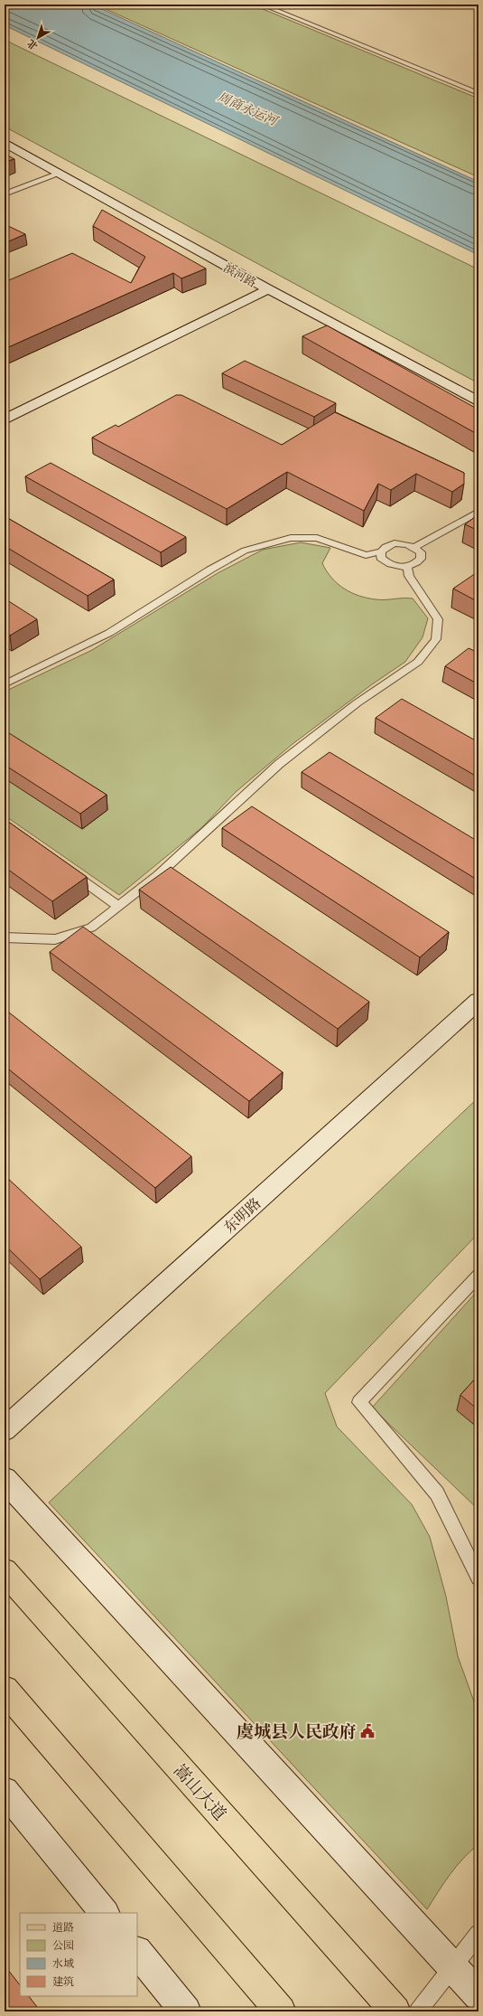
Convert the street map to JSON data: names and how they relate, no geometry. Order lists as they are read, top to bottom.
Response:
{
  "streets": {
    "main road": ["嵩山大道"],
    "street": ["滨河路", "东明路"]
  },
  "water": ["周商永运河"],
  "places": {
    "public building": ["虞城县人民政府"]
  },
  "legend": [
    "道路",
    "公园",
    "水域",
    "建筑"
  ],
  "north": "bottom left"
}
